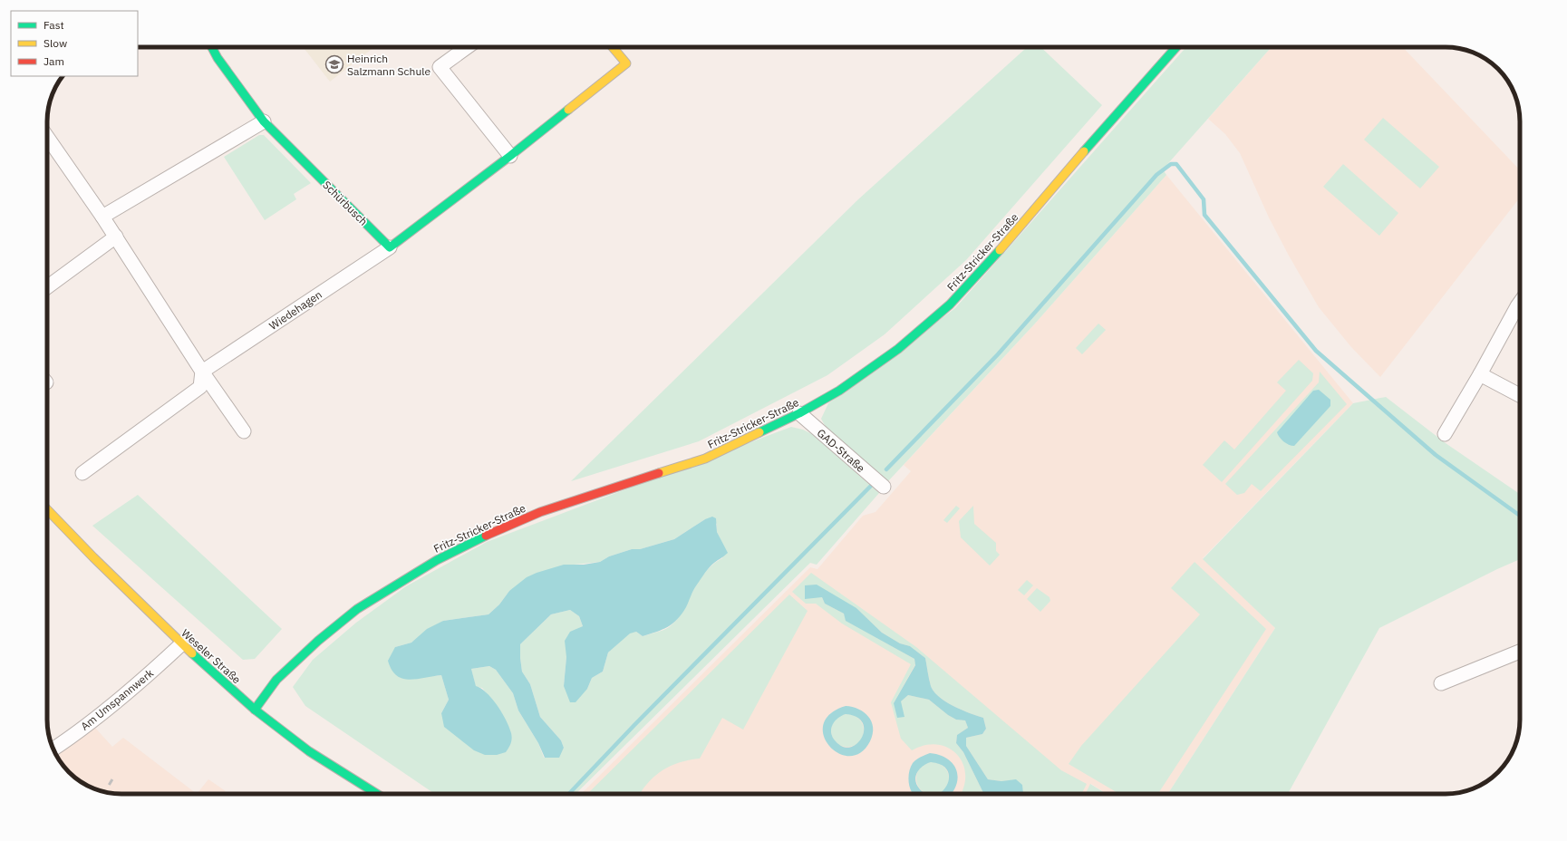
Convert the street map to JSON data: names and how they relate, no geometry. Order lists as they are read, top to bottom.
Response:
{
  "streets": {
    "main road": ["Schürbusch", "Fritz-Stricker-Straße", "Weseler Straße"],
    "street": ["Wiedehagen", "GAD-Straße", "Am Umspannwerk"]
  },
  "crossings": [
    ["Schürbusch", "Wiedehagen"],
    ["Fritz-Stricker-Straße", "GAD-Straße"],
    ["Fritz-Stricker-Straße", "Weseler Straße"],
    ["Weseler Straße", "Am Umspannwerk"]
  ],
  "places": {
    "school or university": ["Heinrich Salzmann Schule"]
  },
  "legend": ["Fast", "Slow", "Jam"]
}
